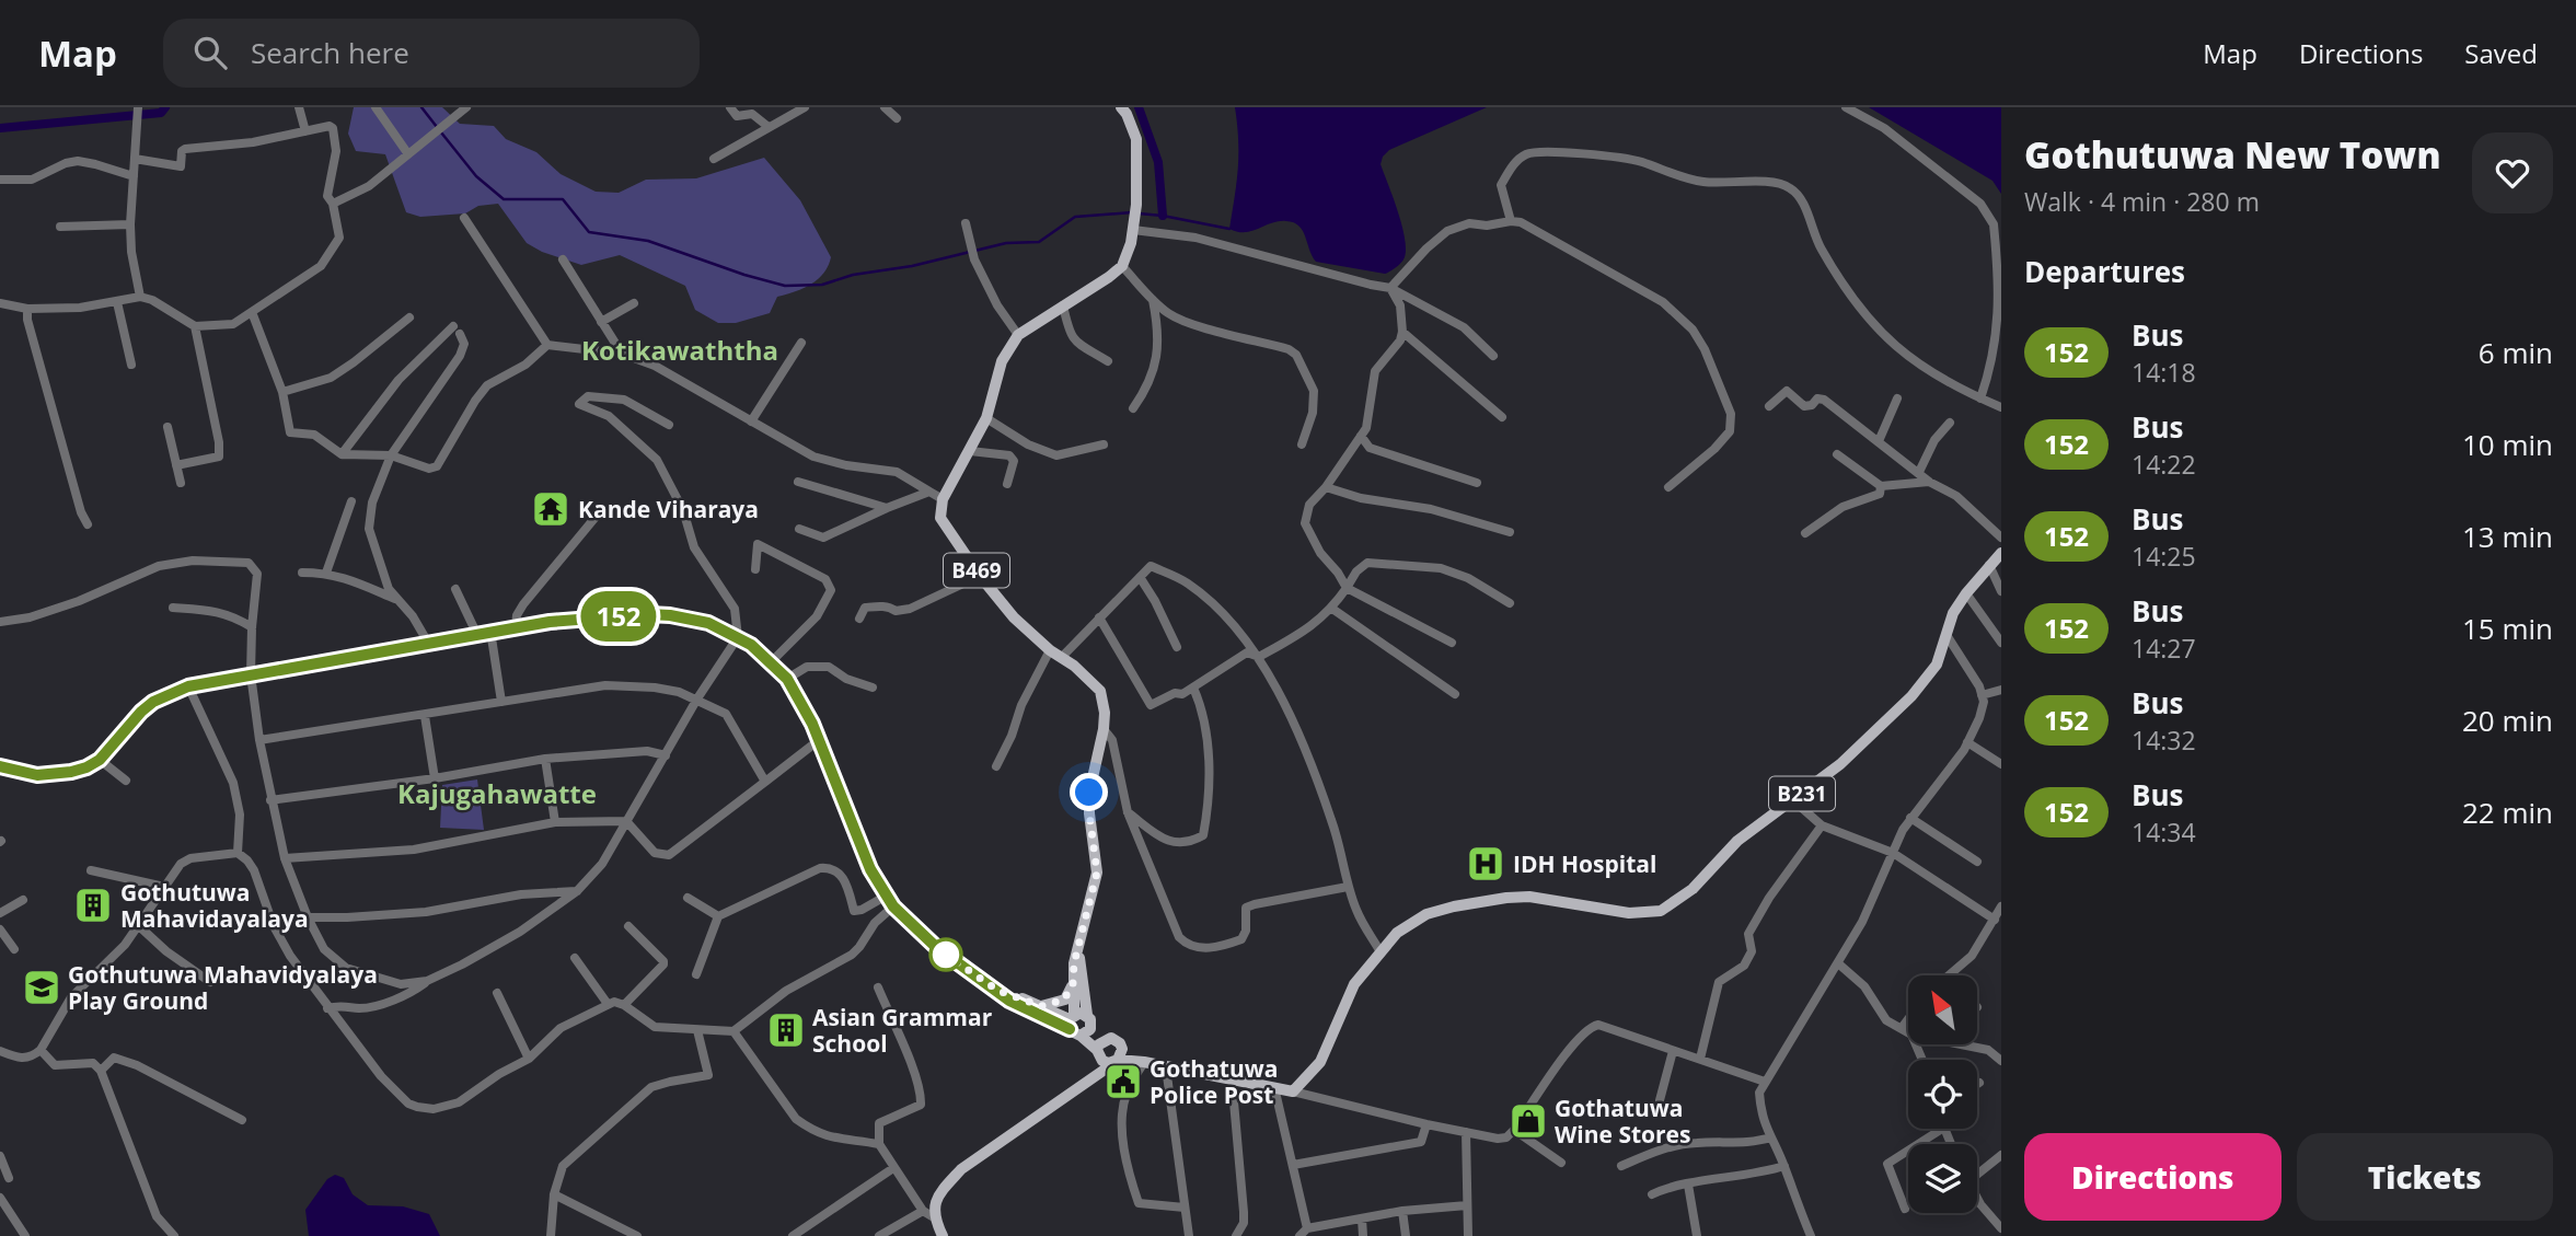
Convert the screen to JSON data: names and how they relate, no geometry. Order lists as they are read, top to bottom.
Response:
{
  "streets": {
    "main road": ["B469", "B231"]
  },
  "districts": ["Kotikawaththa", "Kajugahawatte"],
  "places": {
    "temple": ["Kande Viharaya"],
    "hospital": ["IDH Hospital"],
    "building": ["Gothutuwa Mahavidayalaya", "Asian Grammar School"],
    "school or university": ["Gothutuwa Mahavidyalaya Play Ground"],
    "public building": ["Gothatuwa Police Post"],
    "shop": ["Gothatuwa Wine Stores"]
  },
  "lines": ["bus line 152"],
  "north": "top left",
  "page": {
    "header": "Map",
    "search": "Search here",
    "nav": ["Map", "Directions", "Saved"],
    "on_map": "152",
    "heading": [
      ["Gothutuwa New Town", "Walk · 4 min · 280 m"],
      "Departures"
    ],
    "list": [
      {
        "mark": "152",
        "name": "Bus",
        "note": "14:18",
        "value": "6 min"
      },
      {
        "mark": "152",
        "name": "Bus",
        "note": "14:22",
        "value": "10 min"
      },
      {
        "mark": "152",
        "name": "Bus",
        "note": "14:25",
        "value": "13 min"
      },
      {
        "mark": "152",
        "name": "Bus",
        "note": "14:27",
        "value": "15 min"
      },
      {
        "mark": "152",
        "name": "Bus",
        "note": "14:32",
        "value": "20 min"
      },
      {
        "mark": "152",
        "name": "Bus",
        "note": "14:34",
        "value": "22 min"
      }
    ],
    "buttons": ["Directions", "Tickets"]
  }
}
